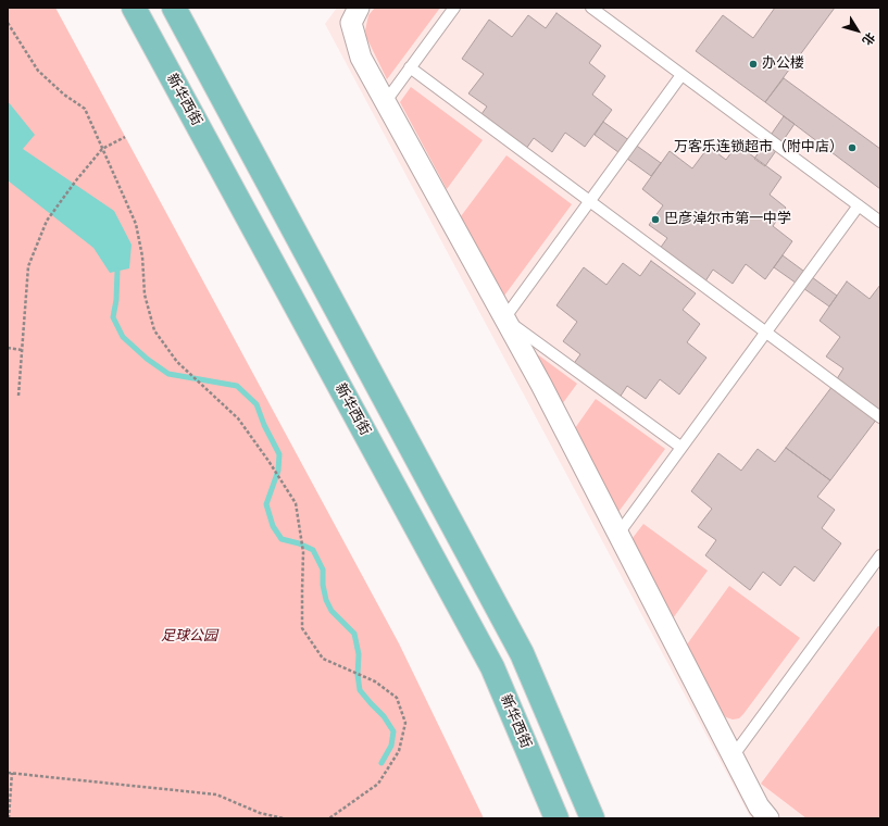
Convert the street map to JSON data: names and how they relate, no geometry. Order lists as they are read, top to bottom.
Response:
{
  "streets": {
    "main road": ["新华西街"]
  },
  "parks": ["足球公园"],
  "places": ["办公楼", "万客乐连锁超市（附中店）", "巴彦淖尔市第一中学"],
  "north": "bottom right"
}
